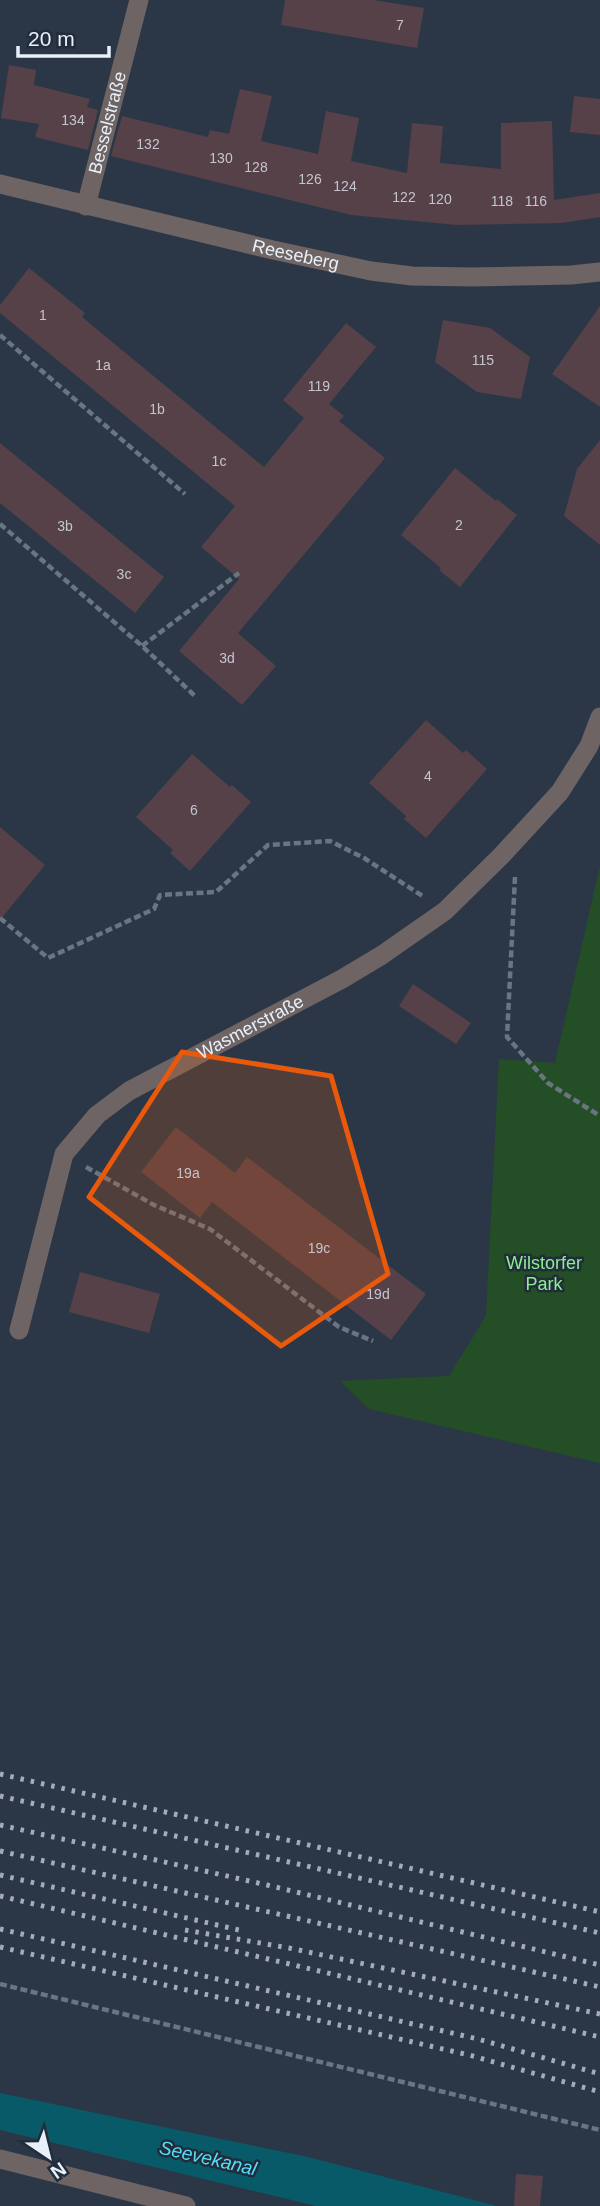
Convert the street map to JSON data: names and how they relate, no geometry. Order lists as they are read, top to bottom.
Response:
{
  "streets": {
    "street": ["Besselstraße", "Reeseberg", "Wasmerstraße"]
  },
  "crossings": [
    ["Besselstraße", "Reeseberg"]
  ],
  "water": ["Seevekanal"],
  "parks": ["Wilstorfer Park"],
  "house_numbers": [
    "7",
    "134",
    "132",
    "130",
    "128",
    "126",
    "124",
    "122",
    "120",
    "118",
    "116",
    "1",
    "115",
    "1a",
    "119",
    "1b",
    "1c",
    "2",
    "3b",
    "3c",
    "3d",
    "4",
    "6",
    "19a",
    "19c",
    "19d"
  ],
  "scale_bar": "20 m",
  "north": "bottom right"
}
